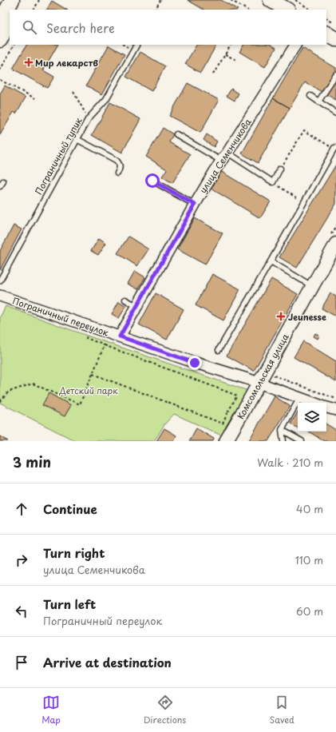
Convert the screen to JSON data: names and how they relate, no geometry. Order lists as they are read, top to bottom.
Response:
{
  "streets": {
    "street": ["улица Семенчикова", "Пограничный переулок", "Комсомольская улица"],
    "lane": ["Пограничный тупик"]
  },
  "crossings": [
    ["улица Семенчикова", "Пограничный переулок"],
    ["Пограничный переулок", "Комсомольская улица"]
  ],
  "parks": ["Детский парк"],
  "places": {
    "health": ["Мир лекарств", "Jeunesse"]
  },
  "page": {
    "search": "Search here",
    "heading": ["3 min", "Walk · 210 m"],
    "list": [
      ["Continue", "40 m"],
      ["Turn right", "улица Семенчикова", "110 m"],
      ["Turn left", "Пограничный переулок", "60 m"],
      "Arrive at destination"
    ],
    "nav": ["Map", "Directions", "Saved"]
  }
}
